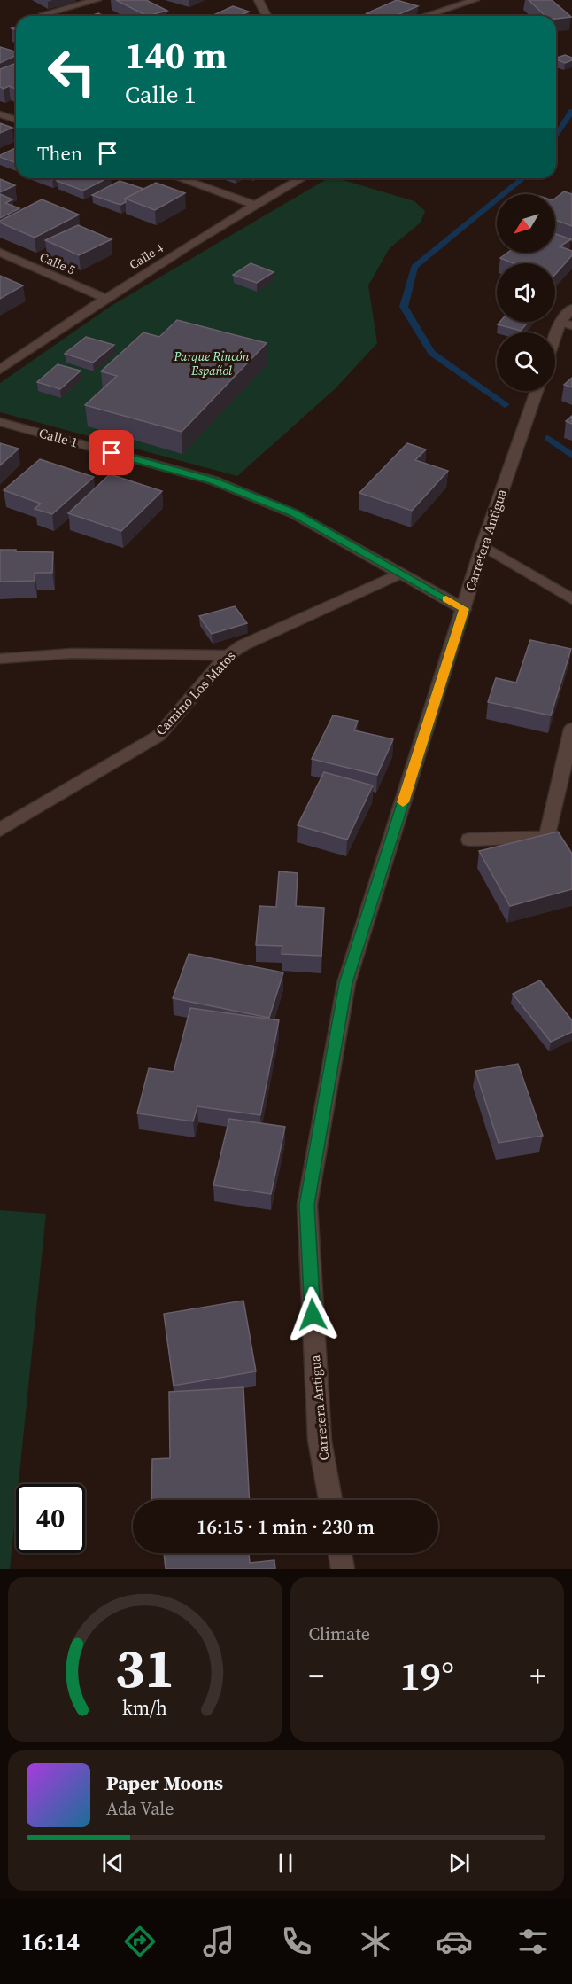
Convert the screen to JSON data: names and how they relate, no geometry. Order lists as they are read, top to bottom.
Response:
{
  "streets": {
    "street": [
      "Calle 4",
      "Calle 5",
      "Calle 1",
      "Carretera Antigua",
      "Camino Los Matos"
    ]
  },
  "crossings": [
    ["Calle 4", "Calle 5"],
    ["Calle 1", "Carretera Antigua"],
    ["Calle 1", "Camino Los Matos"]
  ],
  "parks": ["Parque Rincón Español"],
  "north": "bottom left",
  "page": {
    "turn": ["140 m", "Calle 1"],
    "then": "Then",
    "limit": "40",
    "trip": "16:15 · 1 min · 230 m",
    "tile": "Climate",
    "heat": ["−", "19°", "+"],
    "song": ["Paper Moons", "Ada Vale"],
    "tabs": "16:14",
    "gauge": ["31", "km/h"]
  }
}
